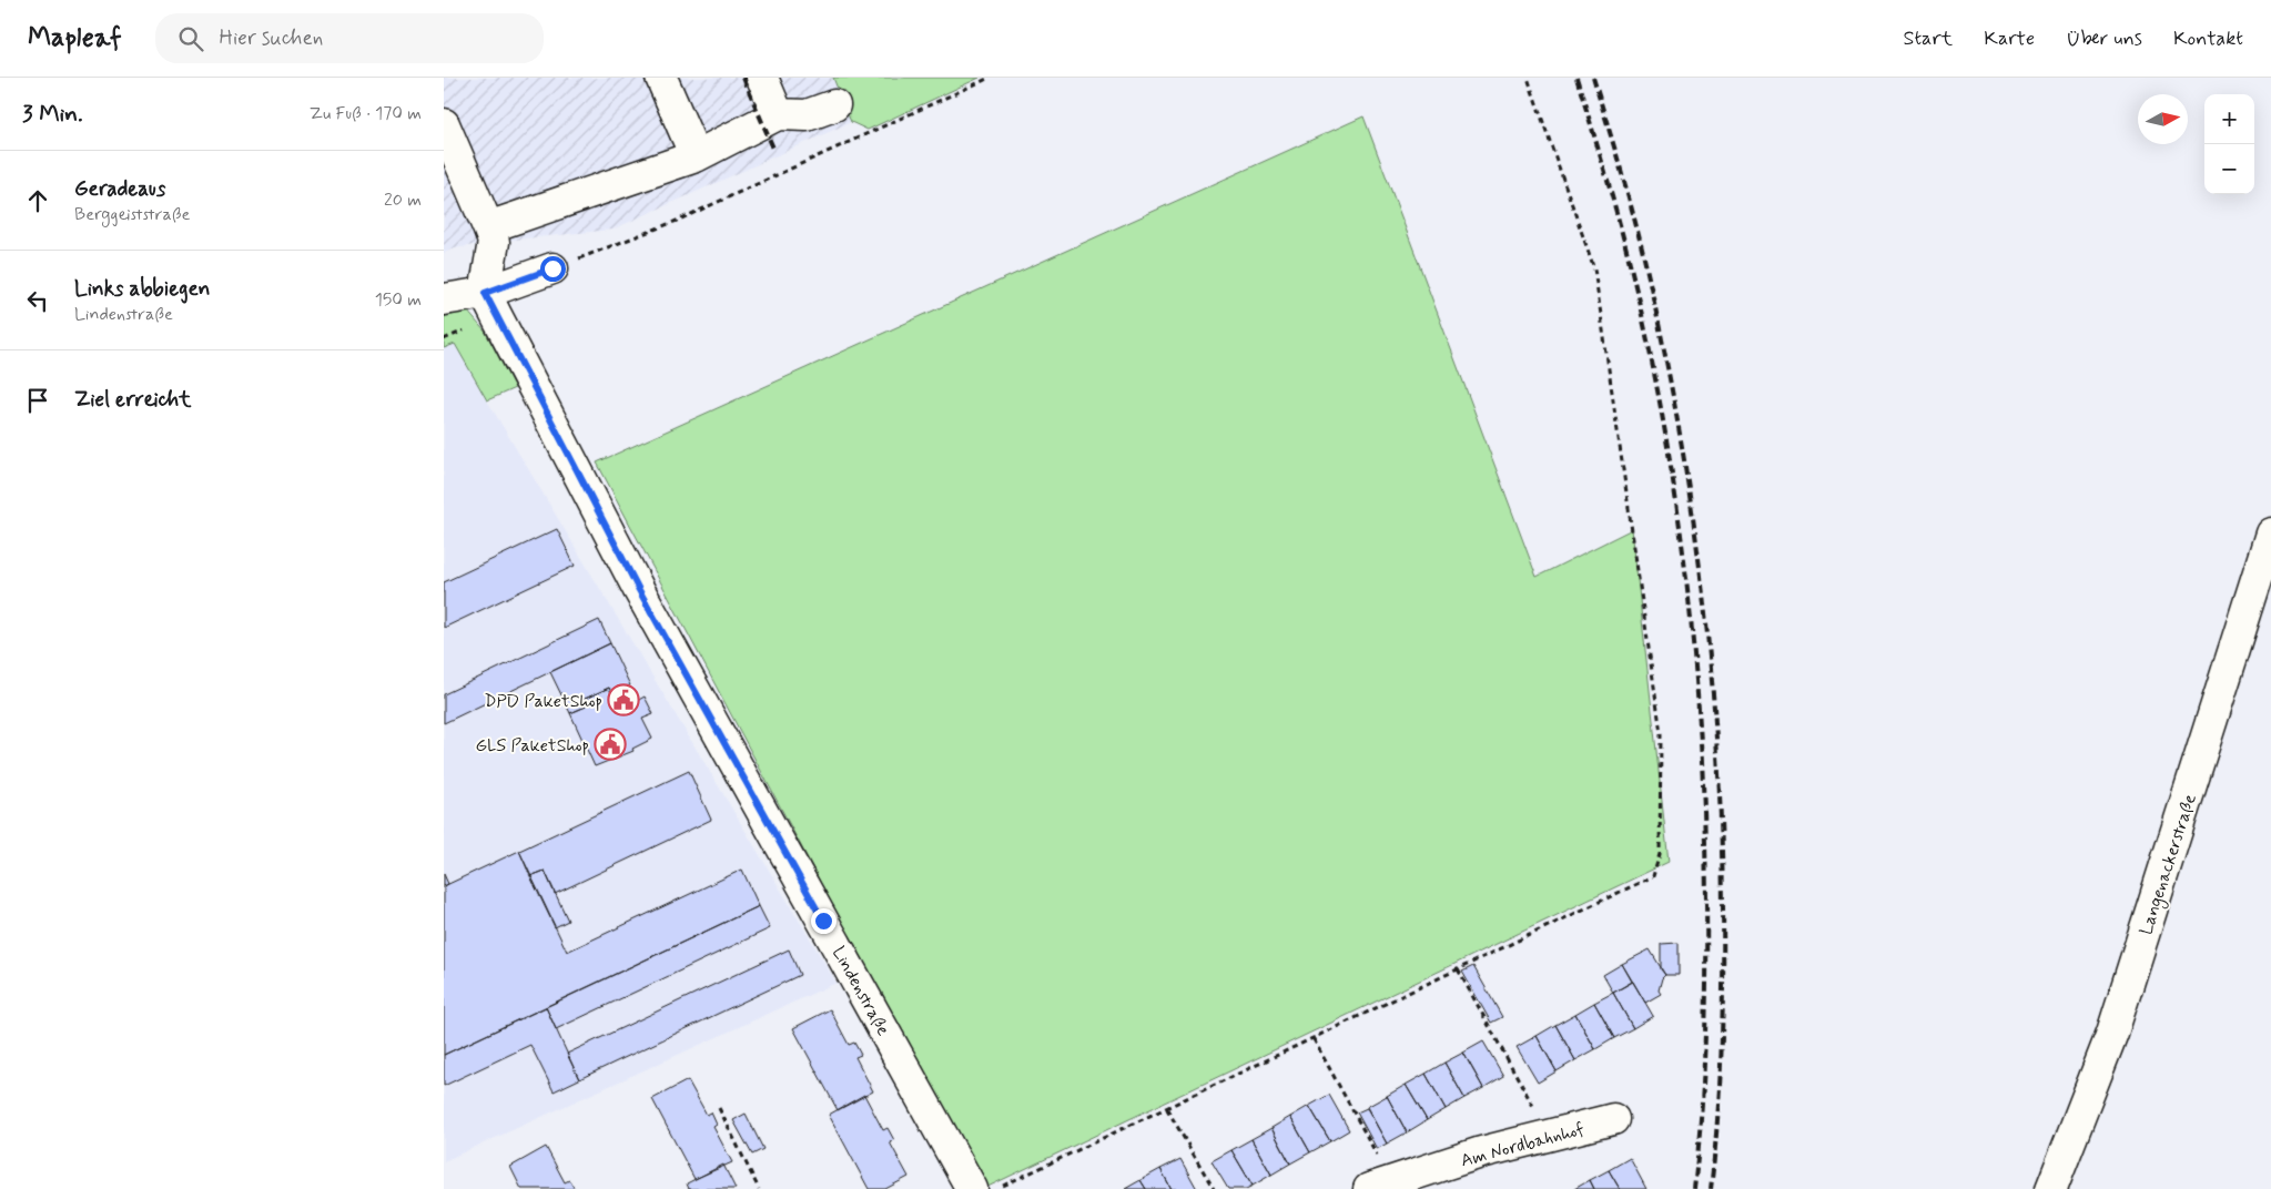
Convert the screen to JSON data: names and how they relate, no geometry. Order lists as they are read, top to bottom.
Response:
{
  "streets": {
    "street": ["Langenackerstraße", "Lindenstraße", "Am Nordbahnhof"]
  },
  "places": {
    "public building": ["DPD PaketShop", "GLS PaketShop"]
  },
  "north": "right",
  "page": {
    "header": "Mapleaf",
    "search": "Hier suchen",
    "nav": [
      "Start",
      "Karte",
      "Über uns",
      "Kontakt"
    ],
    "heading": ["3 Min.", "Zu Fuß · 170 m"],
    "map_buttons": ["+", "−"],
    "list": [
      ["Geradeaus", "Berggeiststraße", "20 m"],
      ["Links abbiegen", "Lindenstraße", "150 m"],
      "Ziel erreicht"
    ]
  }
}
